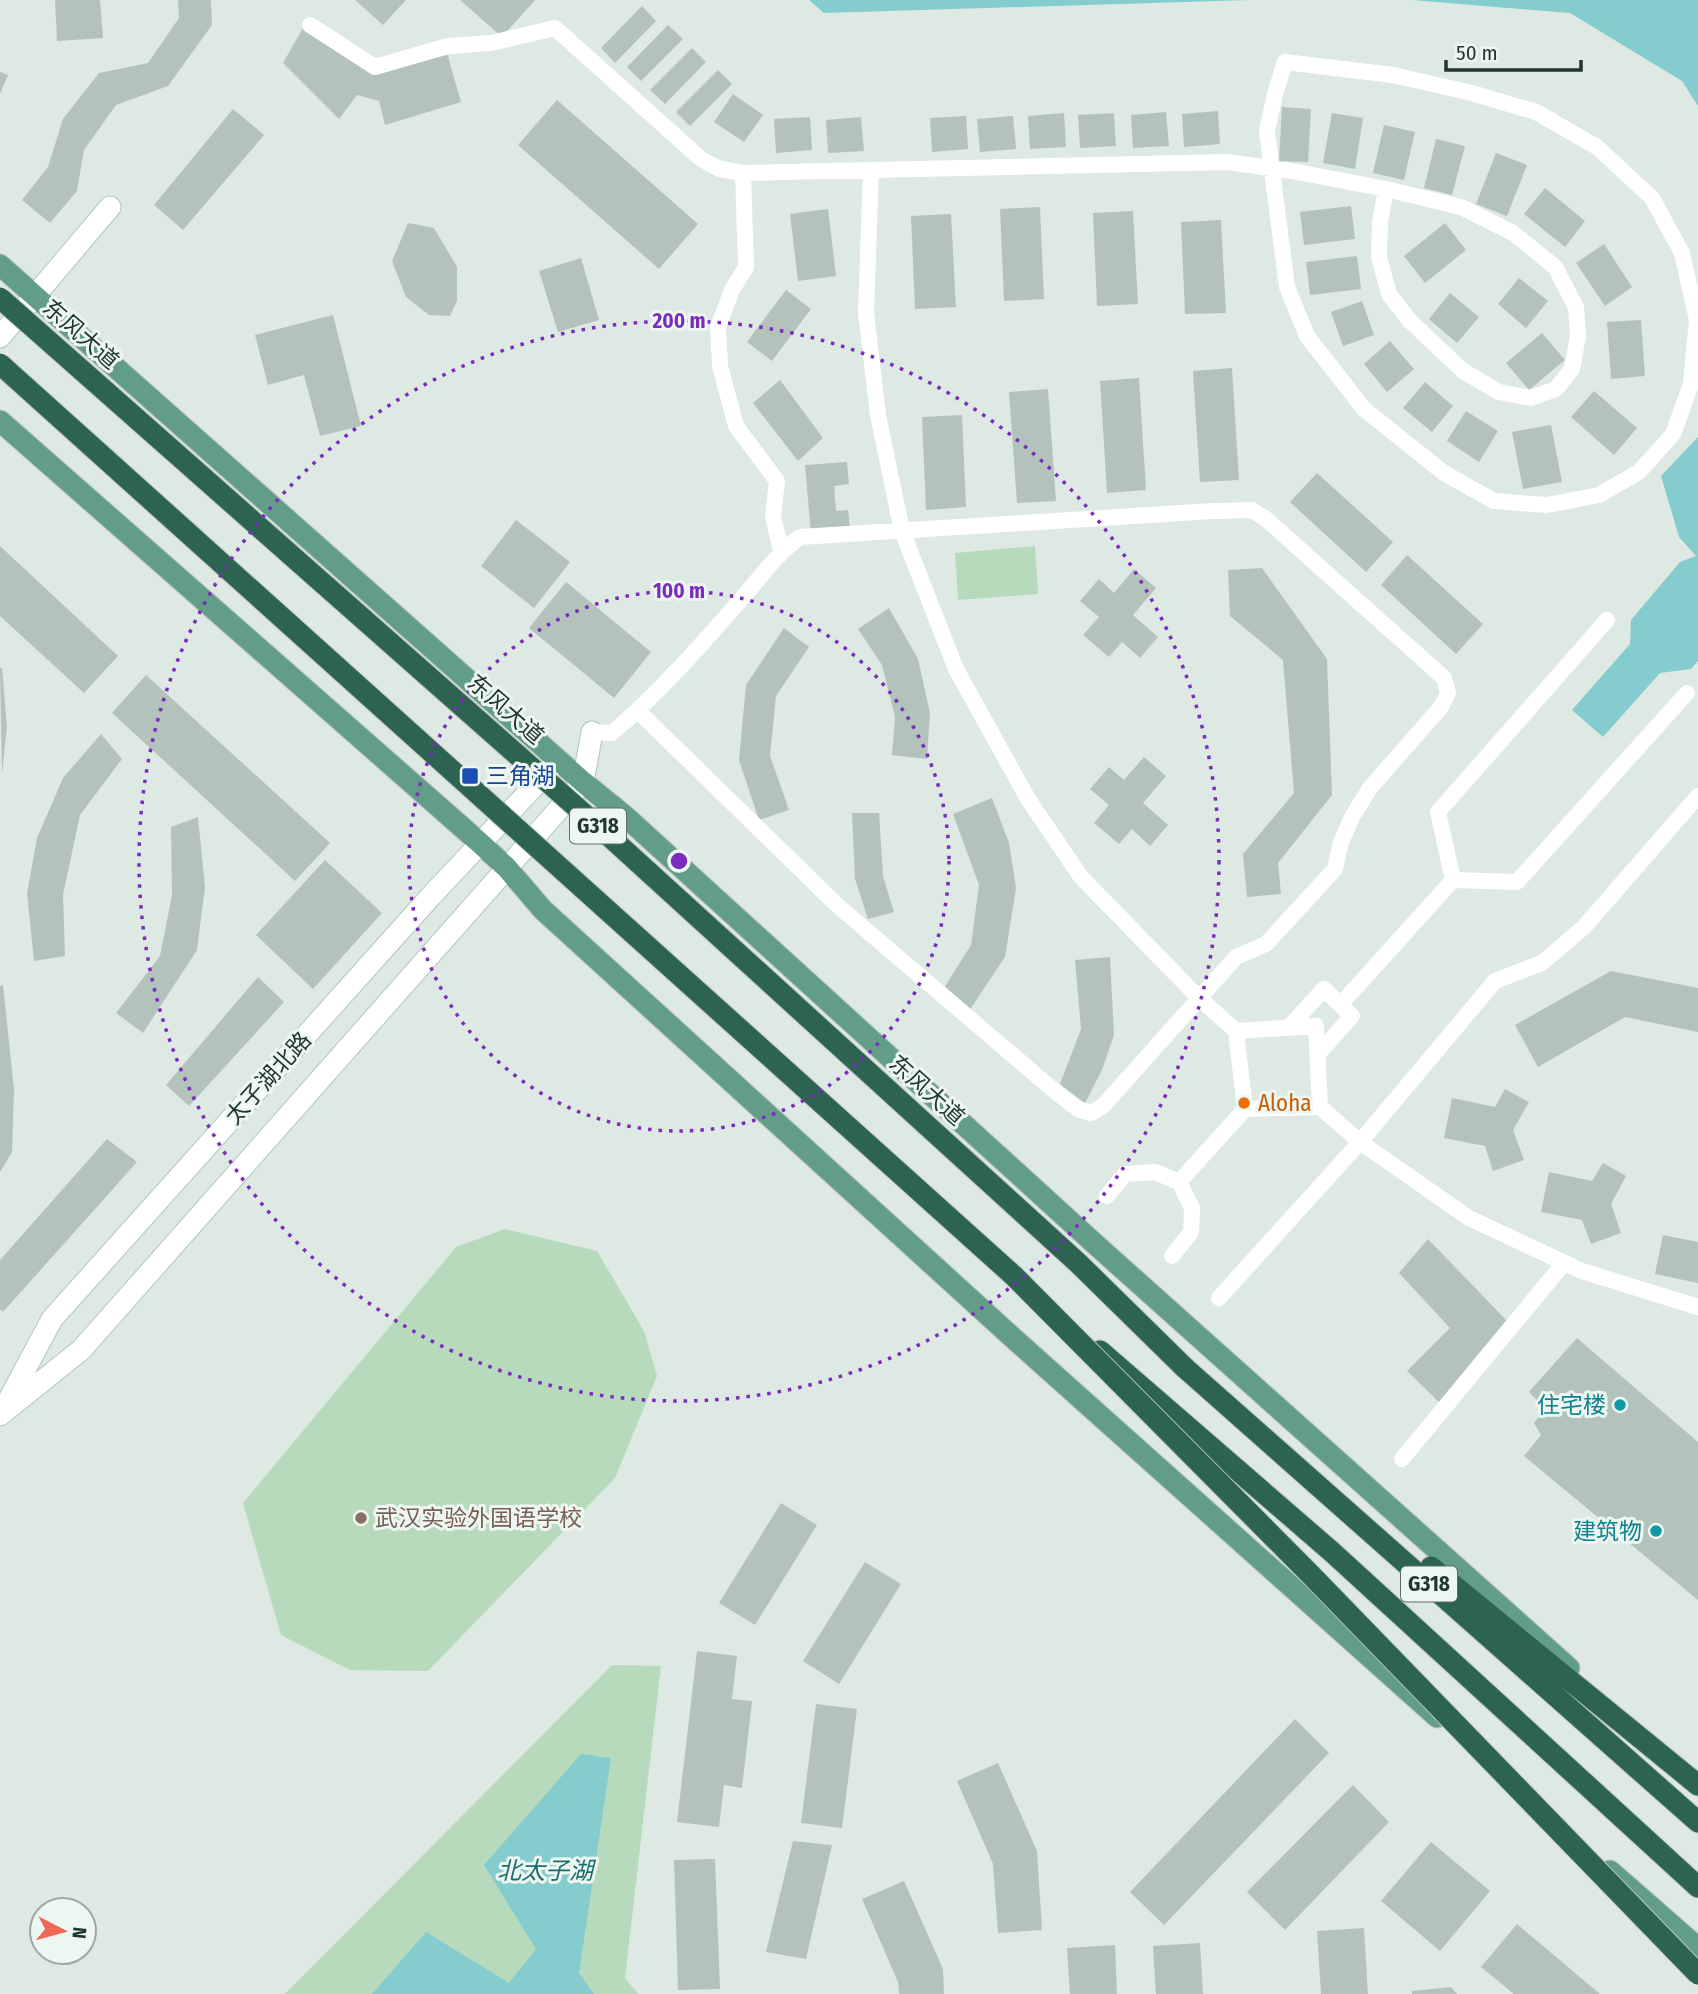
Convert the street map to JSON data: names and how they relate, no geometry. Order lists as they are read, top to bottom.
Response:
{
  "streets": {
    "highway": ["东风大道", "G318"],
    "main road": ["太子湖北路"]
  },
  "crossings": [
    ["东风大道", "G318"]
  ],
  "water": ["北太子湖"],
  "places": {
    "transit": ["三角湖"],
    "other": [
      "Aloha",
      "住宅楼",
      "武汉实验外国语学校",
      "建筑物"
    ]
  },
  "scale_bar": "50 m",
  "north": "right",
  "rings": ["200 m", "100 m"]
}
